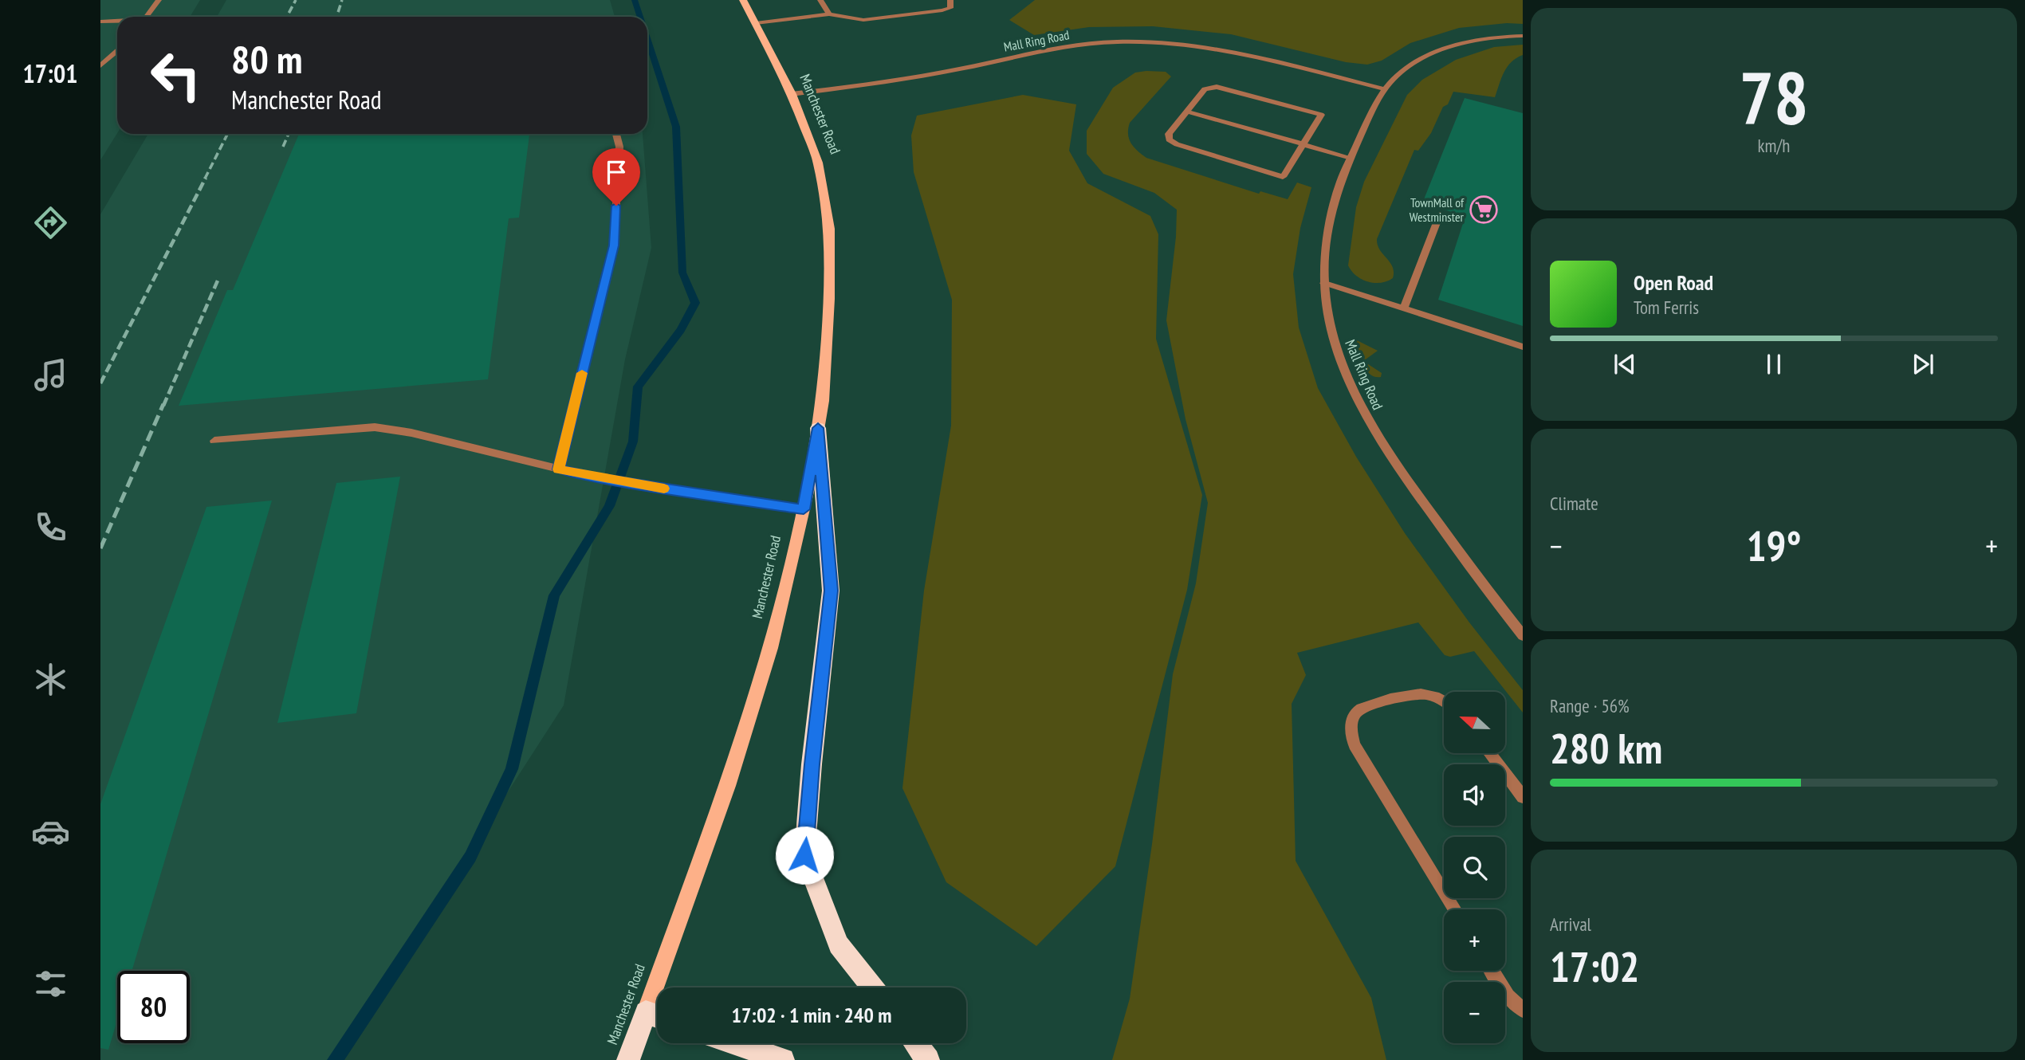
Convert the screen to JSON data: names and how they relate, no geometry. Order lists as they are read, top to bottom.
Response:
{
  "streets": {
    "highway": ["Manchester Road"],
    "street": ["Mall Ring Road"]
  },
  "crossings": [
    ["Mall Ring Road", "Manchester Road"]
  ],
  "places": {
    "supermarket": ["TownMall of Westminster"]
  },
  "north": "left",
  "page": {
    "tabs": "17:01",
    "tile": [
      ["78", "km/h"],
      "Climate",
      ["Range · 56%", "280 km"],
      ["Arrival", "17:02"]
    ],
    "turn": ["80 m", "Manchester Road"],
    "song": ["Open Road", "Tom Ferris"],
    "heat": ["−", "19°", "+"],
    "map_buttons": ["+", "−"],
    "limit": "80",
    "trip": "17:02 · 1 min · 240 m"
  }
}
